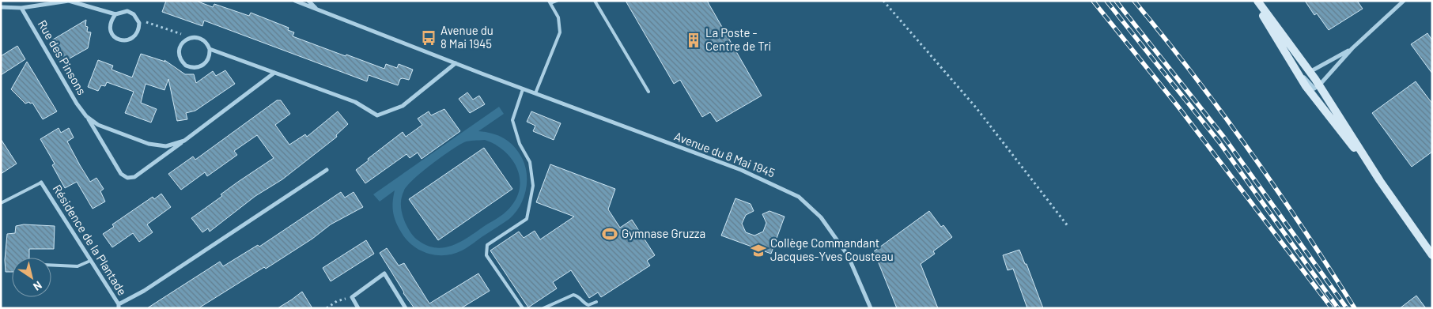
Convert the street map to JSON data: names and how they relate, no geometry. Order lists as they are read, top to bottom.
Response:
{
  "streets": {
    "street": ["Rue des Pinsons", "Avenue du 8 Mai 1945", "Résidence de la Plantade"]
  },
  "places": {
    "bus stop": ["Avenue du 8 Mai 1945"],
    "building": ["La Poste - Centre de Tri"],
    "sports": ["Gymnase Gruzza"],
    "school or university": ["Collège Commandant Jacques-Yves Cousteau"]
  },
  "north": "bottom right"
}
